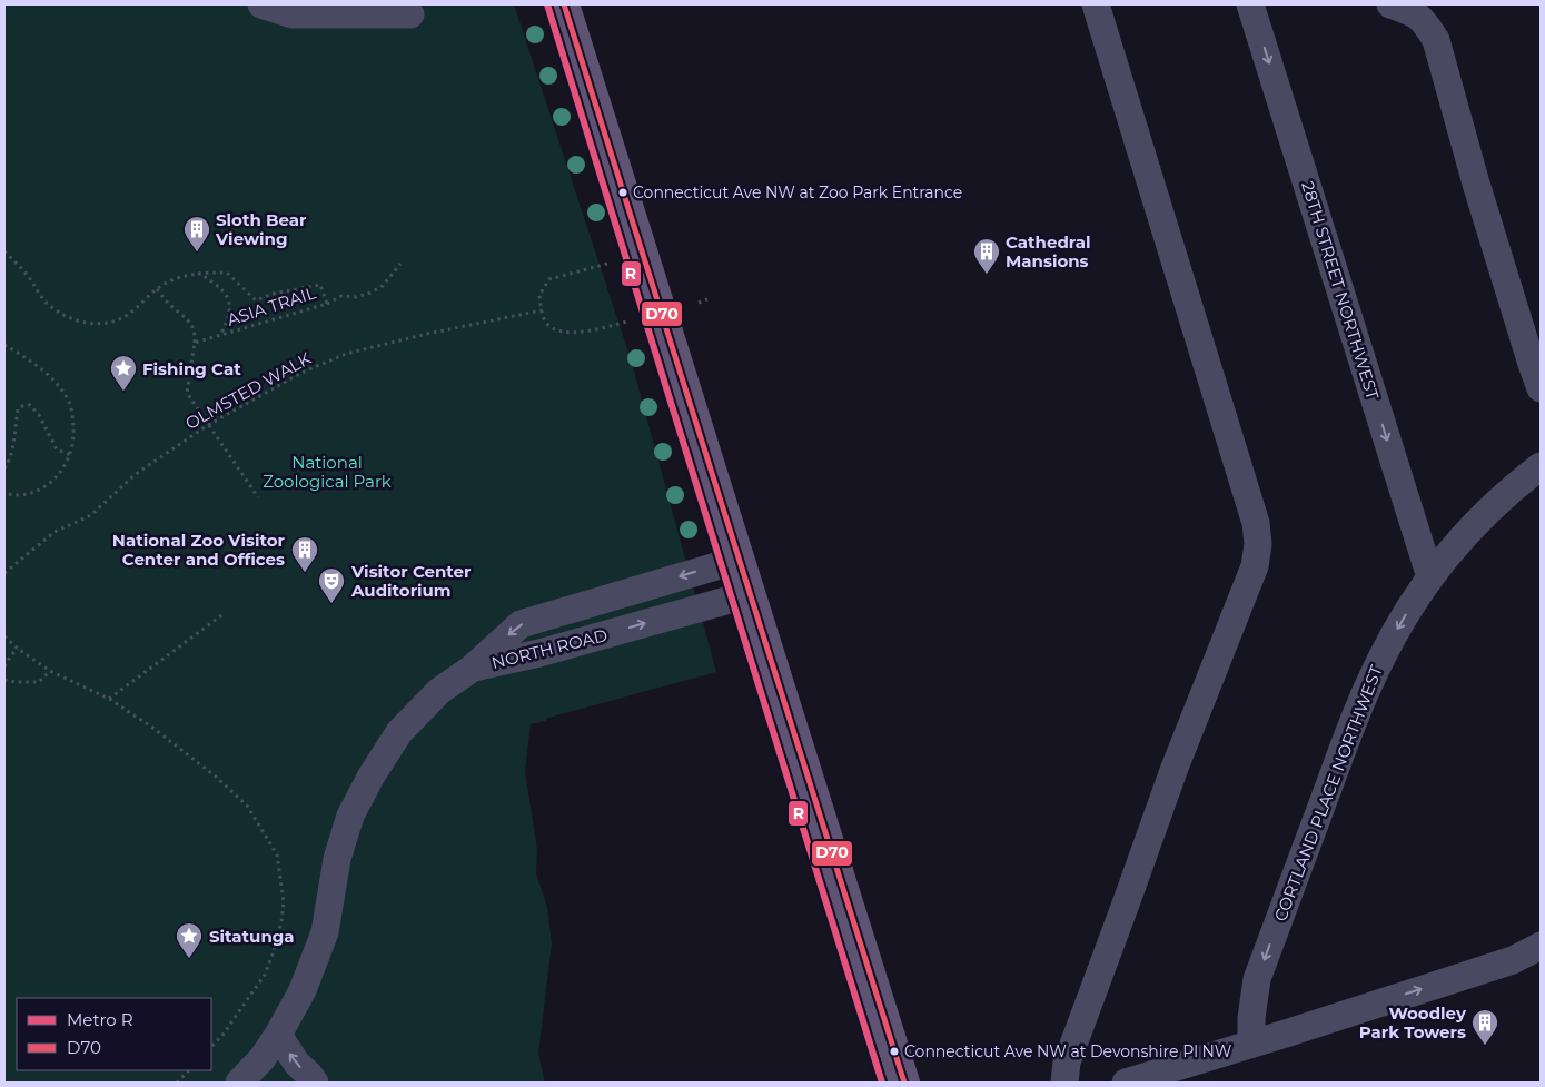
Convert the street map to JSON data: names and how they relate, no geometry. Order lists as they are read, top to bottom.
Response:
{
  "streets": {
    "street": ["28TH STREET NORTHWEST", "NORTH ROAD", "CORTLAND PLACE NORTHWEST"],
    "path": ["ASIA TRAIL", "OLMSTED WALK"]
  },
  "crossings": [
    ["28TH STREET NORTHWEST", "CORTLAND PLACE NORTHWEST"]
  ],
  "one_way": ["CORTLAND PLACE NORTHWEST"],
  "parks": ["National Zoological Park"],
  "places": {
    "other": ["Connecticut Ave NW at Zoo Park Entrance", "Connecticut Ave NW at Devonshire Pl NW"],
    "building": [
      "Sloth Bear Viewing",
      "Cathedral Mansions",
      "National Zoo Visitor Center and Offices",
      "Woodley Park Towers"
    ],
    "place": ["Fishing Cat", "Sitatunga"],
    "theatre": ["Visitor Center Auditorium"]
  },
  "lines": ["metro line R", "transit line D70"],
  "legend": ["Metro R", "D70"]
}
